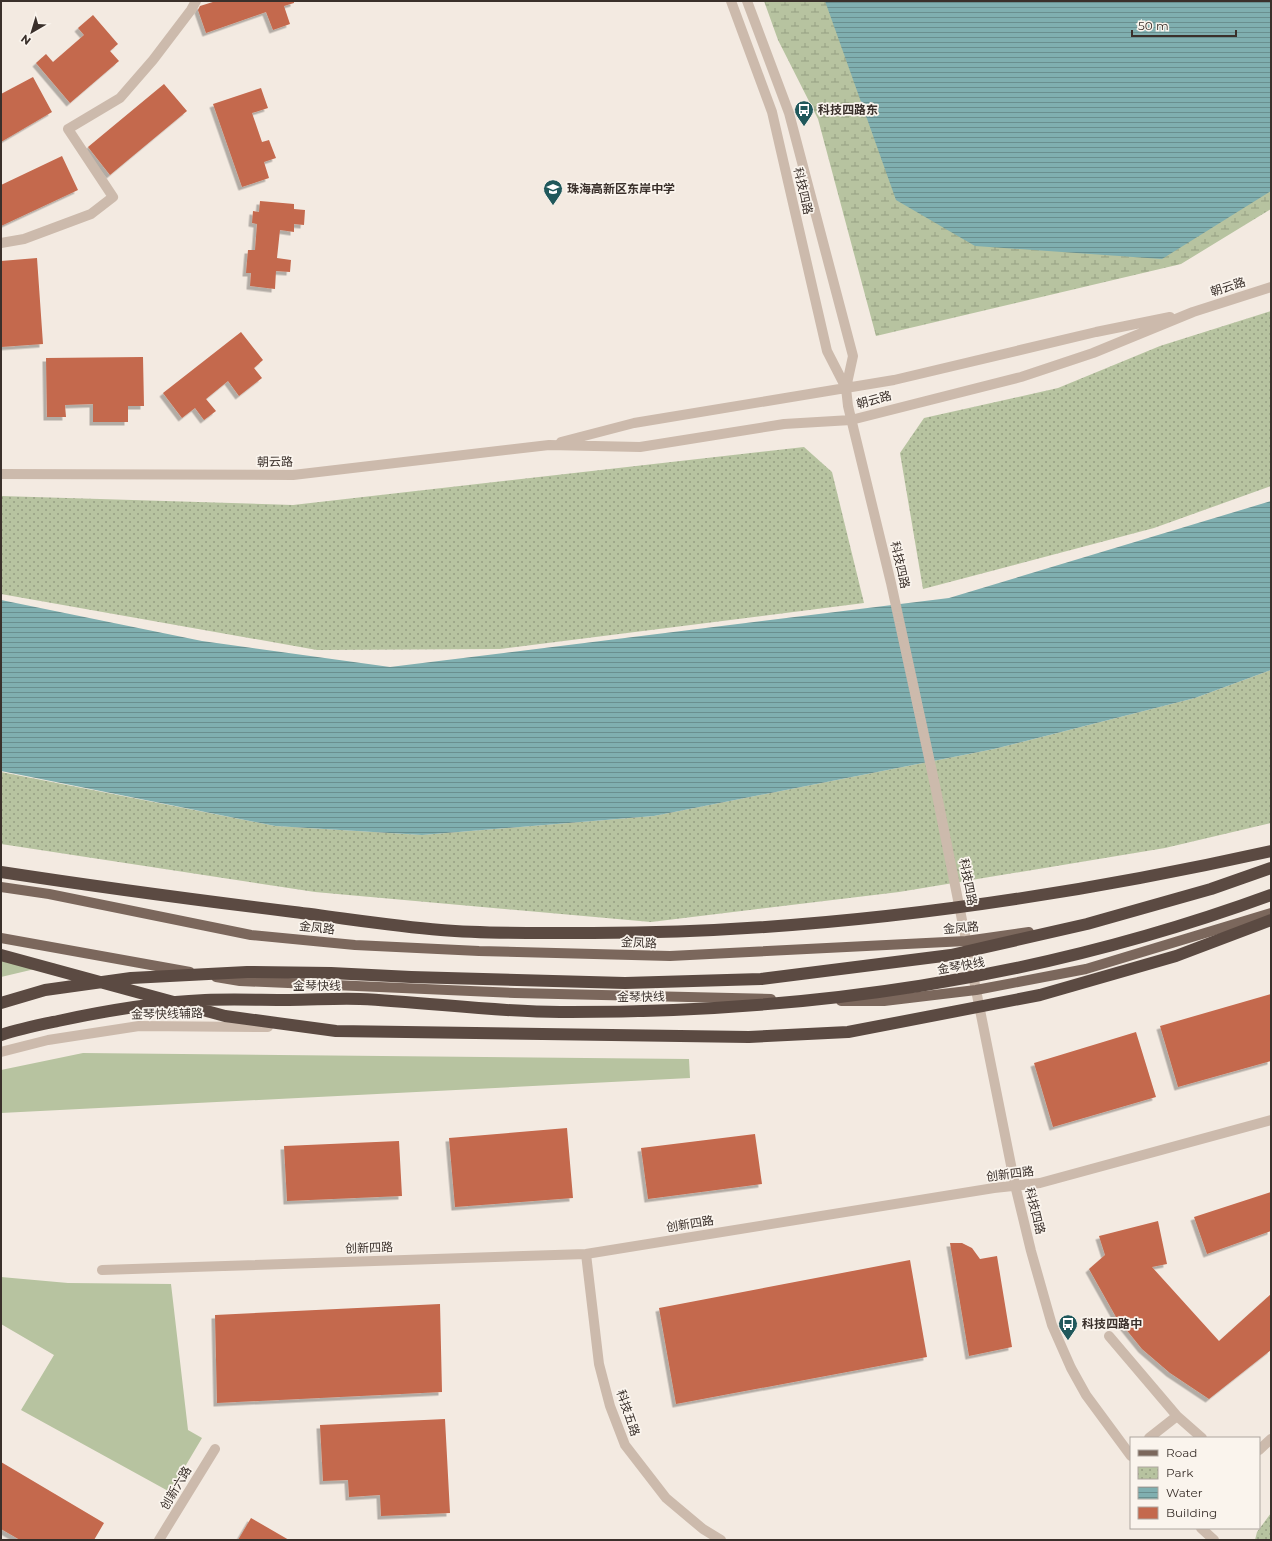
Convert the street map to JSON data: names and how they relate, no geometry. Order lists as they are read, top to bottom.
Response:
{
  "streets": {
    "highway": ["金琴快线"],
    "main road": ["金凤路"],
    "street": [
      "科技四路",
      "朝云路",
      "金琴快线辅路",
      "创新四路",
      "科技五路",
      "创新六路"
    ]
  },
  "crossings": [
    ["科技四路", "朝云路"],
    ["科技四路", "金凤路"],
    ["科技四路", "创新四路"],
    ["创新四路", "科技五路"]
  ],
  "places": {
    "bus stop": ["科技四路东", "科技四路中"],
    "school or university": ["珠海高新区东岸中学"]
  },
  "legend": [
    "Road",
    "Park",
    "Water",
    "Building"
  ],
  "scale_bar": "50 m",
  "north": "bottom left"
}
